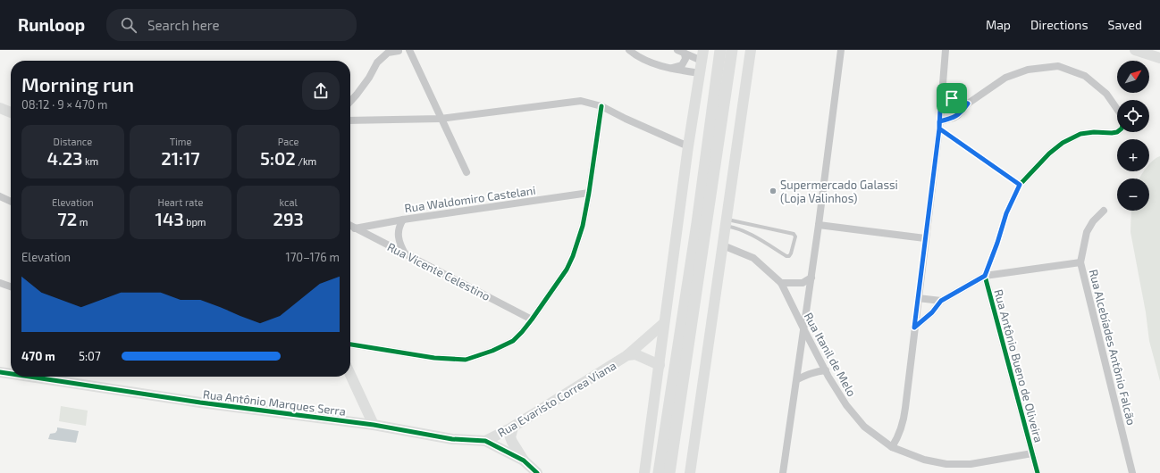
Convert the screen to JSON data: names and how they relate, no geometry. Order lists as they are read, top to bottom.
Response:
{
  "streets": {
    "street": [
      "Rua Waldomiro Castelani",
      "Rua Vicente Celestino",
      "Rua Alcebíades Antônio Falcão",
      "Rua Itanil de Melo",
      "Rua Antônio Bueno de Oliveira",
      "Rua Evaristo Correa Viana",
      "Rua Antônio Marques Serra"
    ]
  },
  "crossings": [
    ["Rua Waldomiro Castelani", "Rua Vicente Celestino"],
    ["Rua Itanil de Melo", "Rua Antônio Bueno de Oliveira"],
    ["Rua Evaristo Correa Viana", "Rua Antônio Marques Serra"]
  ],
  "places": ["Supermercado Galassi (Loja Valinhos)"],
  "north": "top right",
  "page": {
    "header": "Runloop",
    "search": "Search here",
    "nav": ["Map", "Directions", "Saved"],
    "map_buttons": ["+", "−"],
    "heading": ["Morning run", "08:12 · 9 × 470 m"],
    "stats": [
      ["Distance", "4.23 km"],
      ["Time", "21:17"],
      ["Pace", "5:02 /km"],
      ["Elevation", "72 m"],
      ["Heart rate", "143 bpm"],
      ["kcal", "293"]
    ],
    "chart": ["Elevation", "170–176 m"],
    "list": [
      {
        "name": "470 m",
        "note": "5:07"
      }
    ]
  }
}
